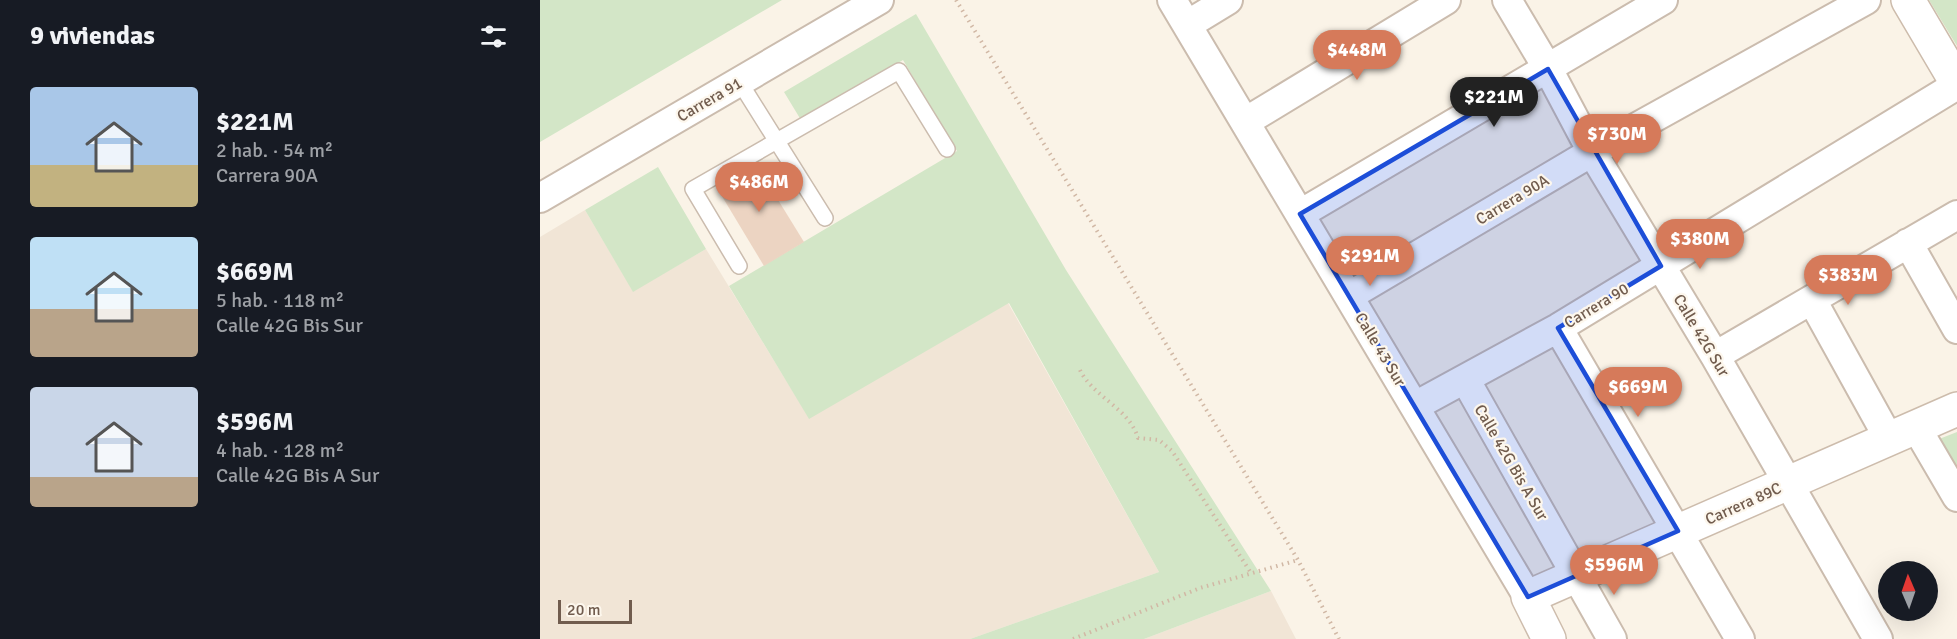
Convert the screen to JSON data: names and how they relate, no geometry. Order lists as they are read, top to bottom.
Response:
{
  "streets": {
    "street": [
      "Carrera 91",
      "Carrera 90A",
      "Carrera 90",
      "Calle 42G Sur",
      "Calle 43 Sur",
      "Calle 42G Bis A Sur",
      "Carrera 89C"
    ]
  },
  "crossings": [
    ["Carrera 90A", "Calle 42G Sur"],
    ["Carrera 90A", "Calle 43 Sur"],
    ["Carrera 90", "Calle 42G Sur"],
    ["Carrera 90", "Calle 43 Sur"],
    ["Carrera 90", "Calle 42G Bis A Sur"],
    ["Calle 42G Sur", "Carrera 89C"],
    ["Calle 43 Sur", "Carrera 89C"],
    ["Calle 42G Bis A Sur", "Carrera 89C"]
  ],
  "scale_bar": "20 m",
  "north": "top",
  "page": {
    "heading": "9 viviendas",
    "price": [
      "$448M",
      "$221M",
      "$730M",
      "$486M",
      "$380M",
      "$291M",
      "$383M",
      "$669M",
      "$596M"
    ],
    "list": [
      {
        "name": "$221M",
        "note": "2 hab. · 54 m² · Carrera 90A"
      },
      {
        "name": "$669M",
        "note": "5 hab. · 118 m² · Calle 42G Bis Sur"
      },
      {
        "name": "$596M",
        "note": "4 hab. · 128 m² · Calle 42G Bis A Sur"
      }
    ],
    "scale": "20 m"
  }
}
